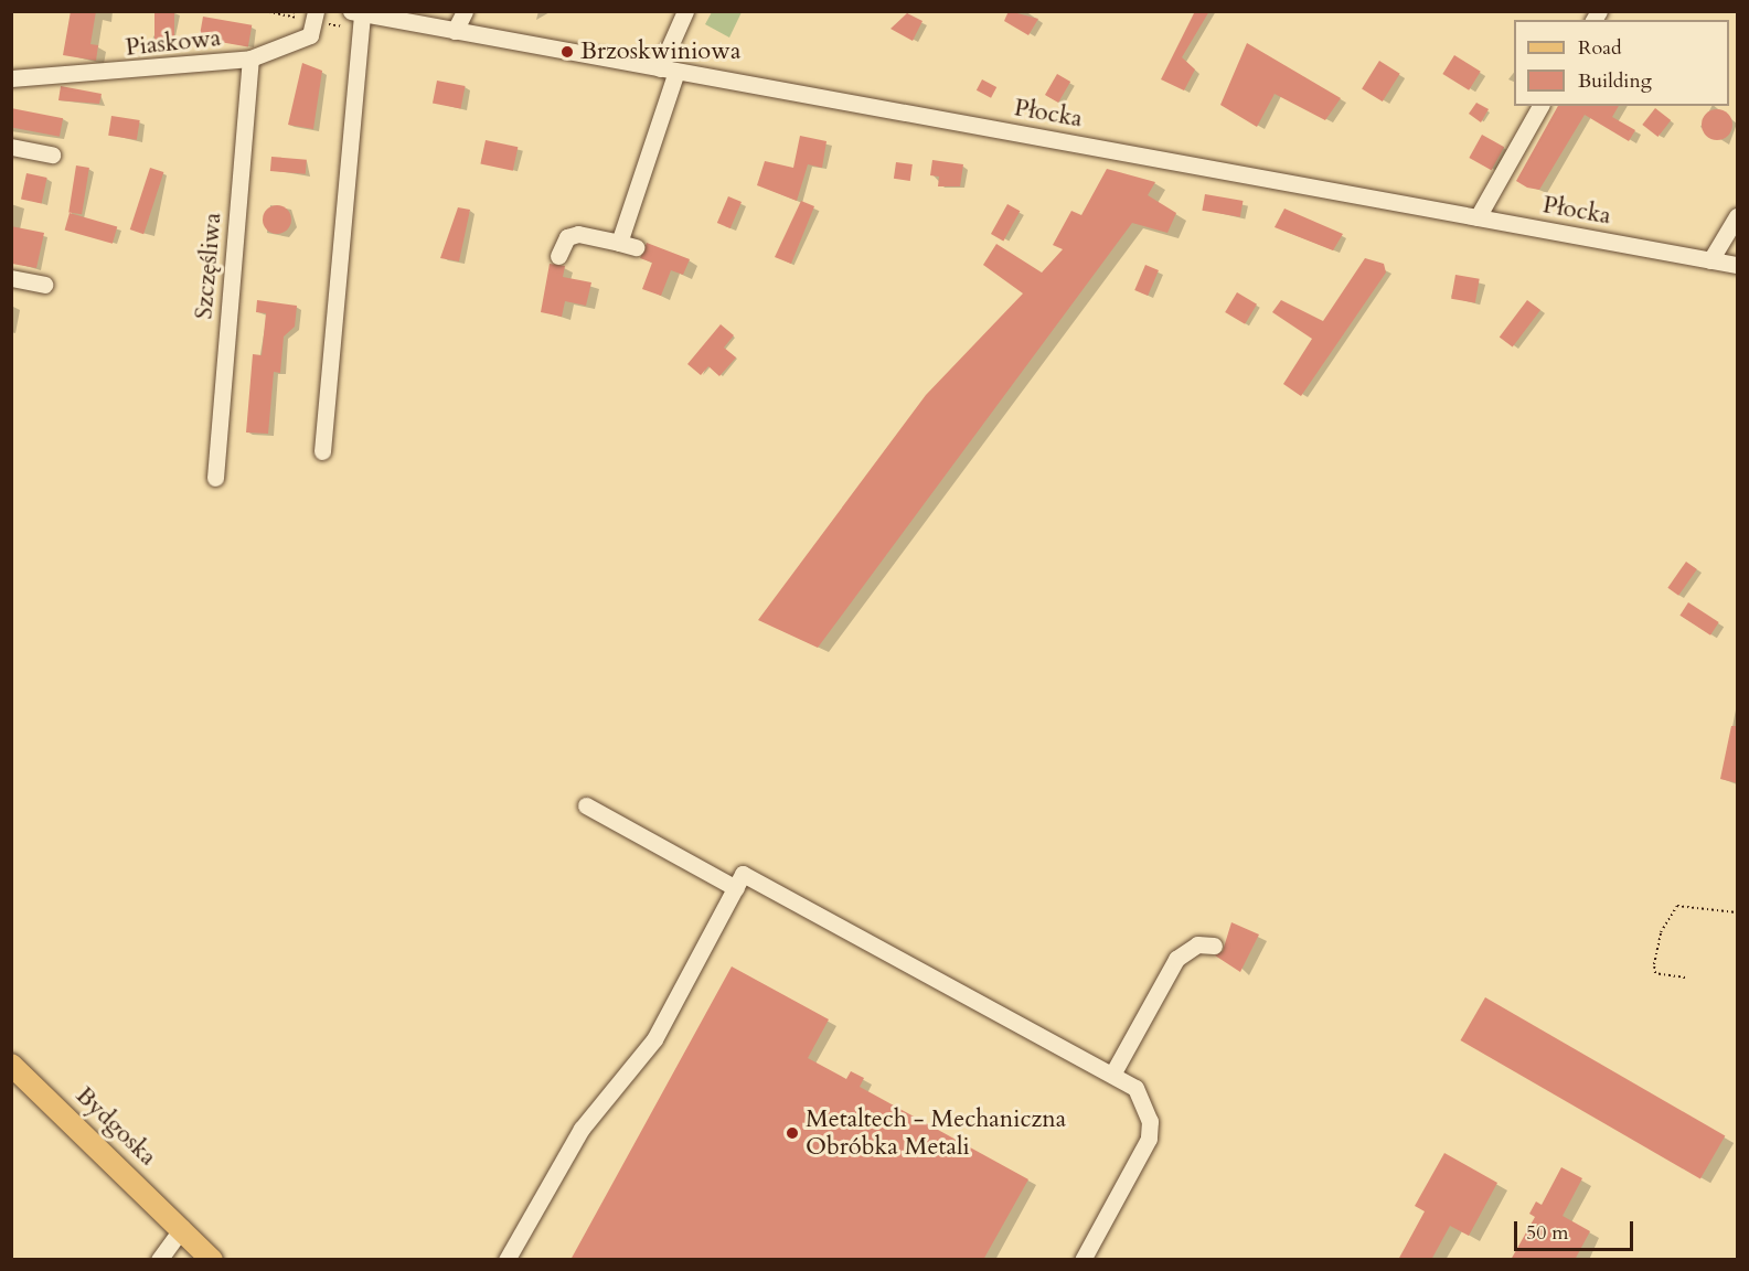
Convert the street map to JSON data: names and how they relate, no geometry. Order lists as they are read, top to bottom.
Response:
{
  "streets": {
    "main road": ["Bydgoska"],
    "street": ["Piaskowa", "Płocka", "Szczęśliwa"]
  },
  "crossings": [
    ["Piaskowa", "Szczęśliwa"]
  ],
  "places": ["Brzoskwiniowa", "Metaltech - Mechaniczna Obróbka Metali"],
  "legend": ["Road", "Building"],
  "scale_bar": "50 m"
}
